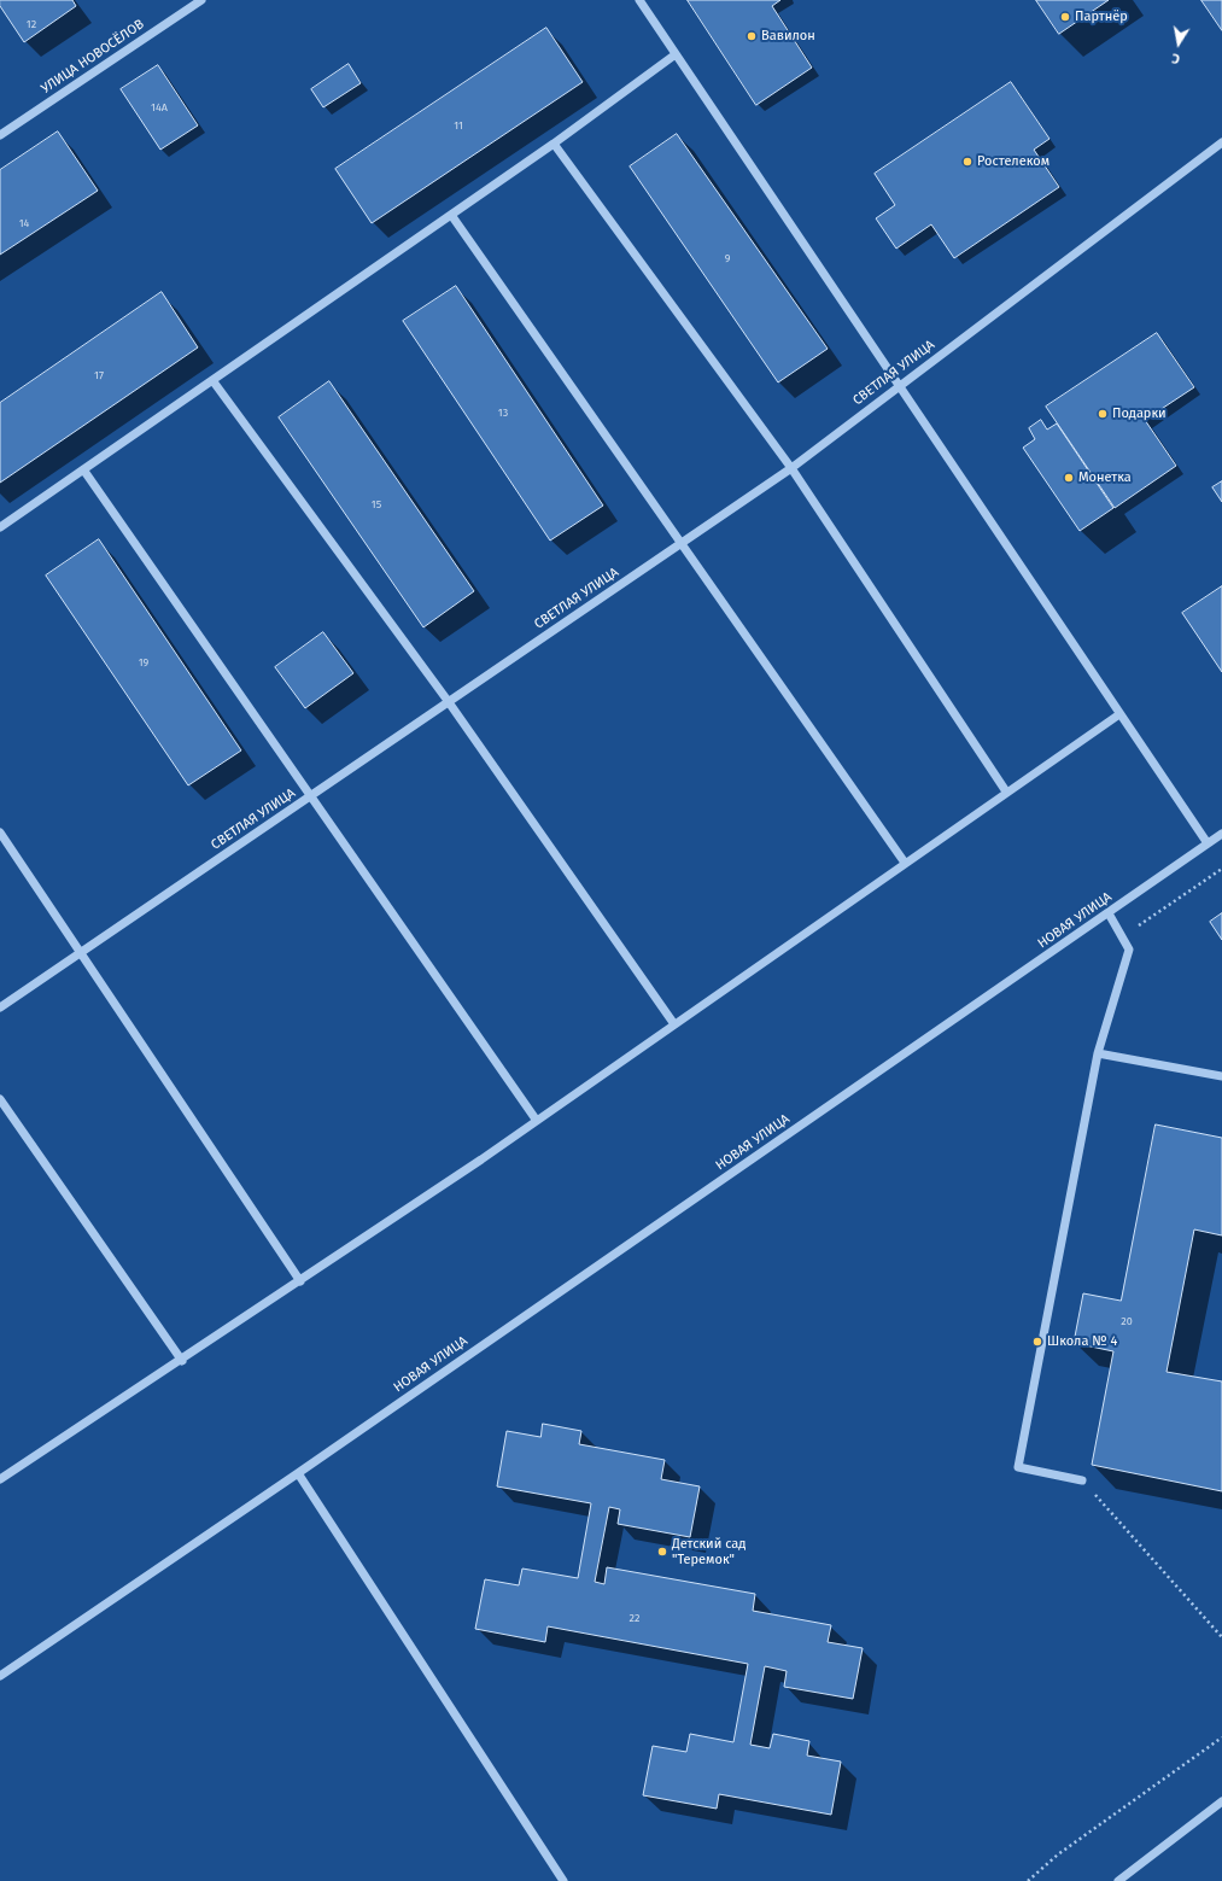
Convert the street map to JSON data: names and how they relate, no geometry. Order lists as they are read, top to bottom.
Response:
{
  "streets": {
    "street": ["УЛИЦА НОВОСЁЛОВ", "СВЕТЛАЯ УЛИЦА", "НОВАЯ УЛИЦА"]
  },
  "places": [
    "Партнёр",
    "Вавилон",
    "Ростелеком",
    "Подарки",
    "Монетка",
    "Школа № 4",
    "Детский сад \"Теремок\""
  ],
  "house_numbers": [
    "12",
    "14А",
    "11",
    "14",
    "9",
    "17",
    "13",
    "15",
    "19",
    "20",
    "22"
  ],
  "north": "bottom"
}
